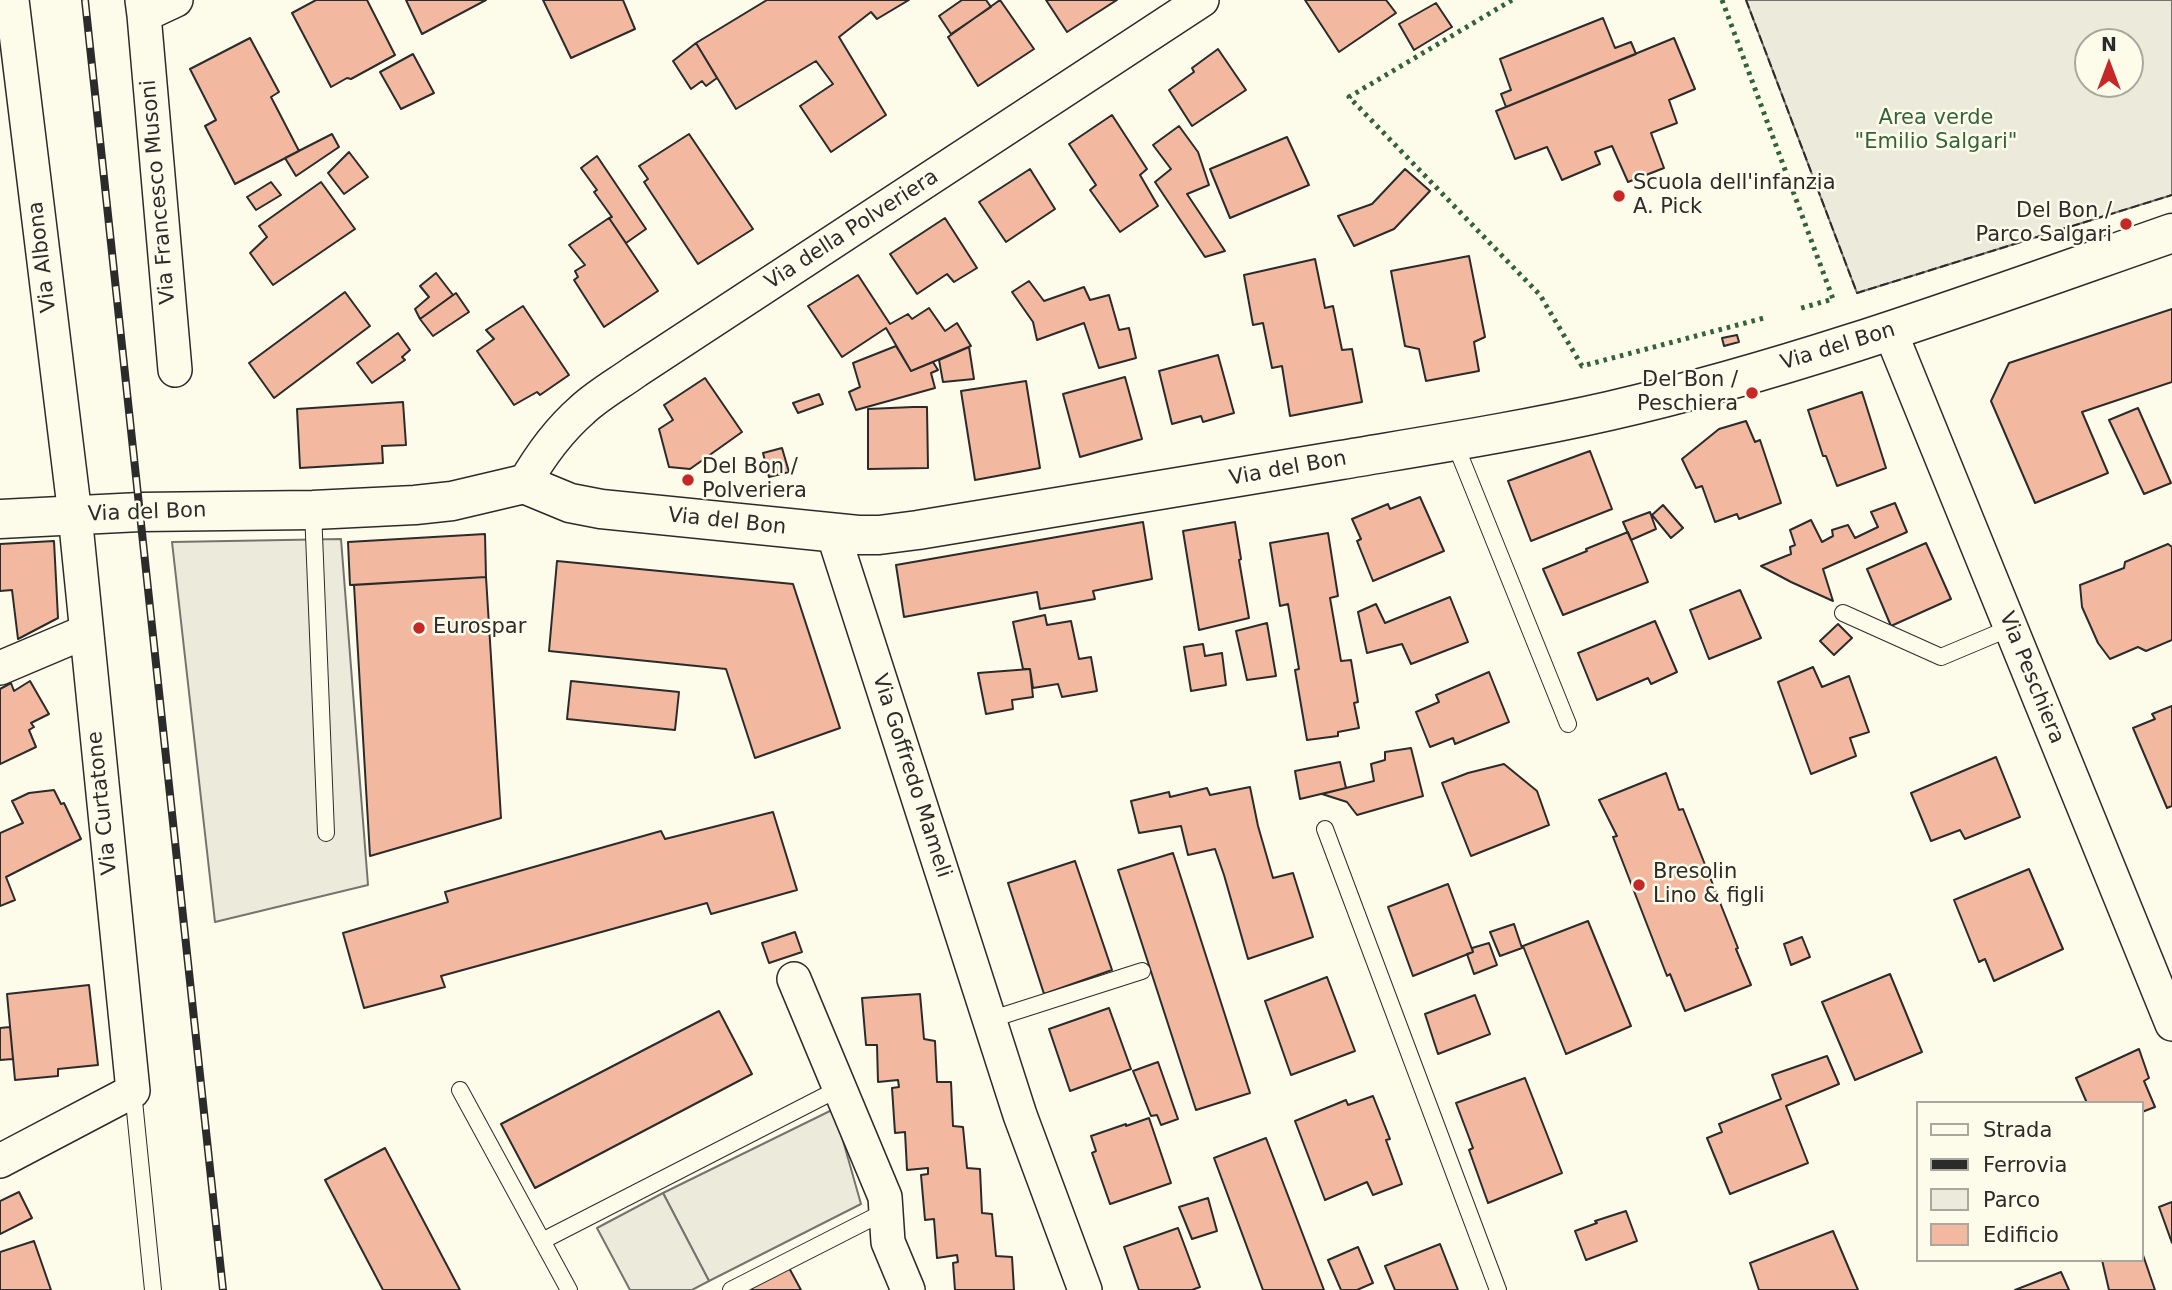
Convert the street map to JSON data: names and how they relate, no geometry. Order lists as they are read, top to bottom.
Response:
{
  "streets": {
    "street": [
      "Via Francesco Musoni",
      "Via della Polveriera",
      "Via Albona",
      "Via del Bon",
      "Via Peschiera",
      "Via Goffredo Mameli",
      "Via Curtatone"
    ]
  },
  "crossings": [
    ["Via della Polveriera", "Via del Bon"],
    ["Via Albona", "Via del Bon"],
    ["Via Albona", "Via Curtatone"],
    ["Via del Bon", "Via Peschiera"],
    ["Via del Bon", "Via Goffredo Mameli"],
    ["Via del Bon", "Via Curtatone"]
  ],
  "parks": ["Area verde \"Emilio Salgari\""],
  "places": [
    "Scuola dell'infanzia A. Pick",
    "Del Bon / Parco Salgari",
    "Del Bon / Peschiera",
    "Del Bon / Polveriera",
    "Eurospar",
    "Bresolin Lino & figli"
  ],
  "legend": [
    "Strada",
    "Ferrovia",
    "Parco",
    "Edificio"
  ],
  "north": "top"
}
